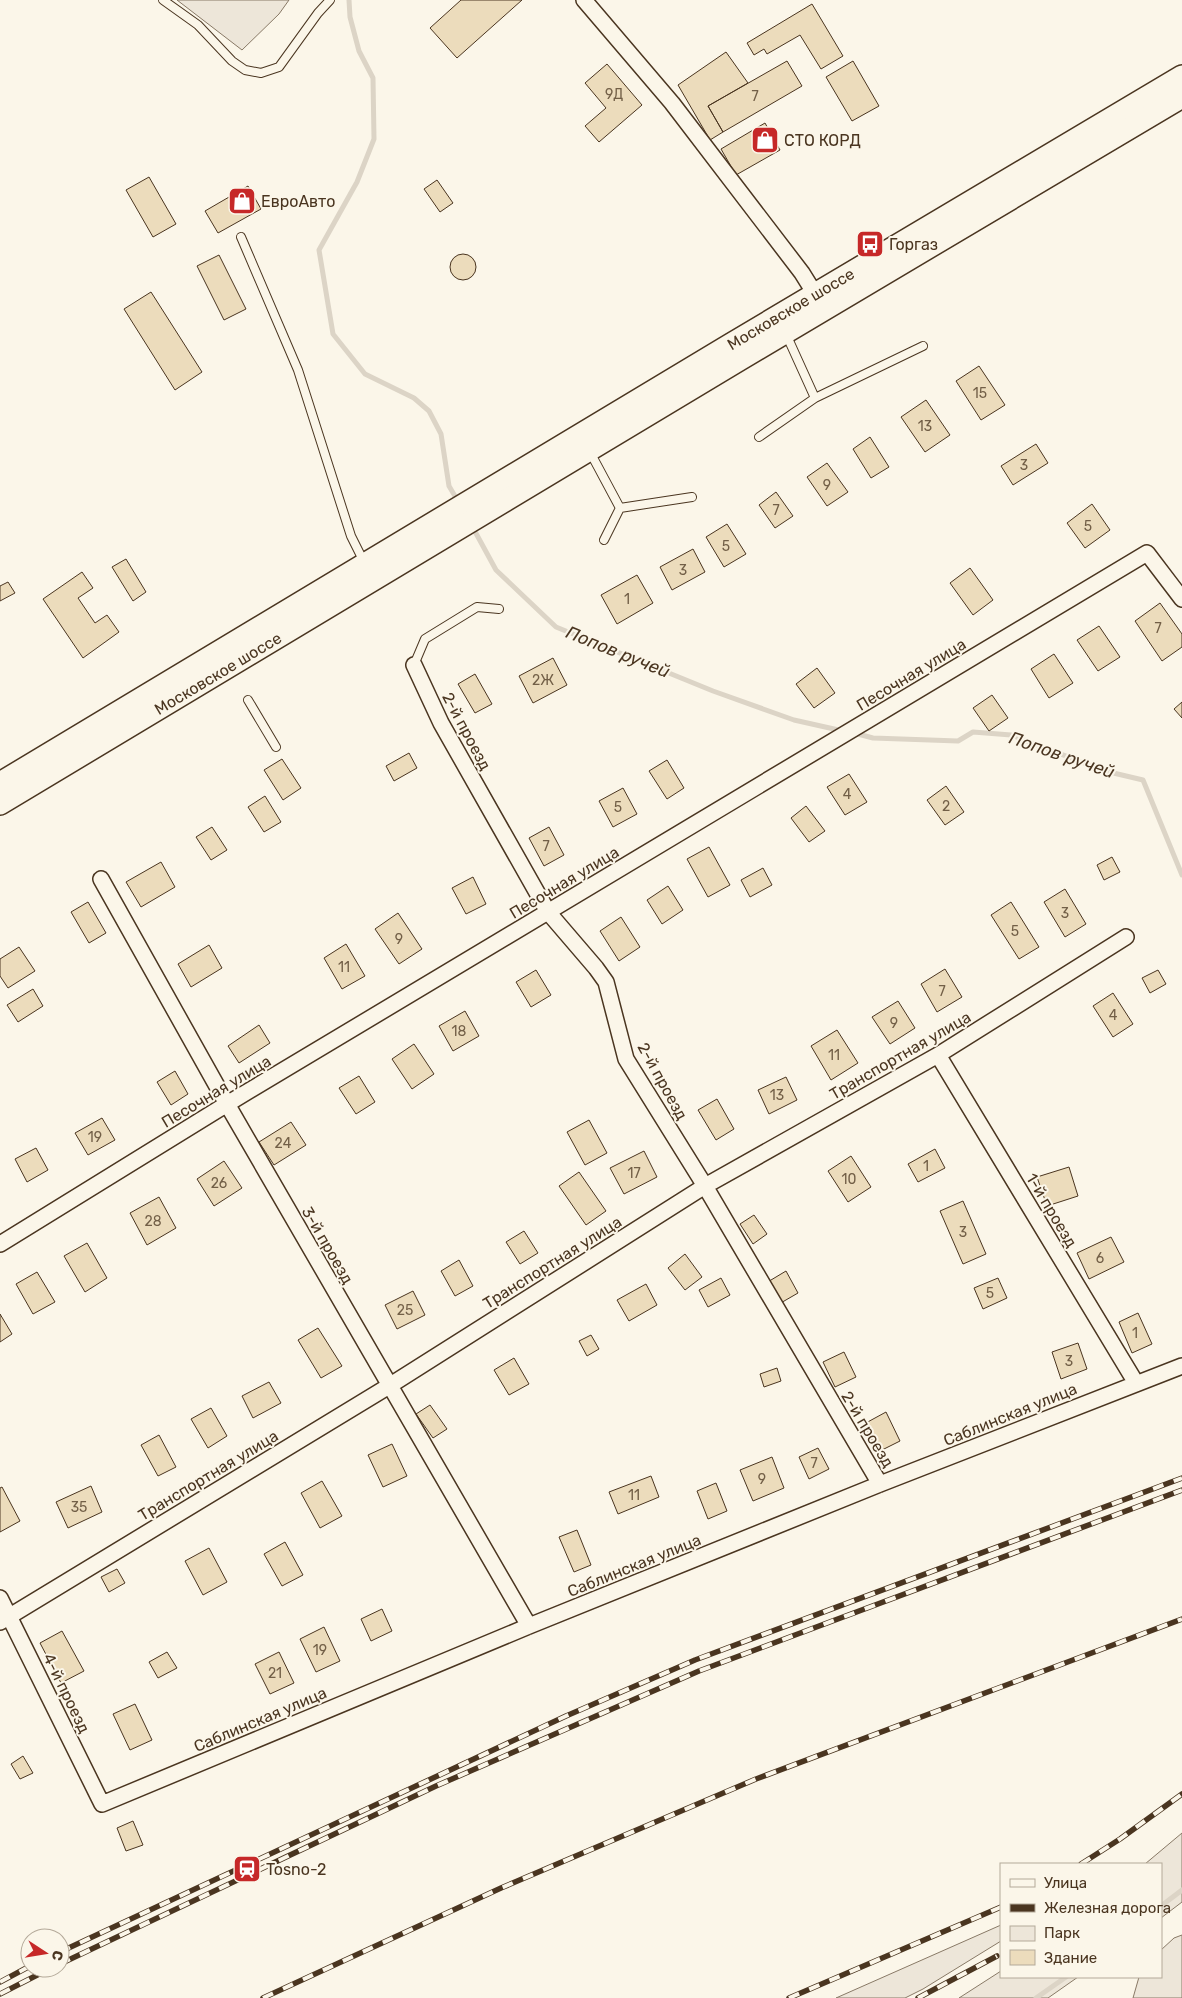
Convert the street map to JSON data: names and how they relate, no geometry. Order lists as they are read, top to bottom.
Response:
{
  "streets": {
    "main road": ["Московское шоссе"],
    "street": [
      "Песочная улица",
      "2-й проезд",
      "Транспортная улица",
      "1-й проезд",
      "3-й проезд",
      "Саблинская улица",
      "4-й проезд"
    ]
  },
  "crossings": [
    ["Песочная улица", "2-й проезд"],
    ["Песочная улица", "3-й проезд"],
    ["2-й проезд", "Транспортная улица"],
    ["2-й проезд", "Саблинская улица"],
    ["Транспортная улица", "1-й проезд"],
    ["Транспортная улица", "3-й проезд"],
    ["Транспортная улица", "4-й проезд"],
    ["1-й проезд", "Саблинская улица"],
    ["3-й проезд", "Саблинская улица"],
    ["Саблинская улица", "4-й проезд"]
  ],
  "water": ["Попов ручей"],
  "places": {
    "shop": ["СТО КОРД", "ЕвроАвто"],
    "bus stop": ["Горгаз"],
    "station": ["Tosno-2"]
  },
  "house_numbers": [
    "9Д",
    "7",
    "15",
    "13",
    "3",
    "9",
    "7",
    "5",
    "5",
    "3",
    "1",
    "7",
    "2Ж",
    "4",
    "2",
    "5",
    "7",
    "3",
    "5",
    "9",
    "11",
    "7",
    "4",
    "9",
    "18",
    "11",
    "13",
    "19",
    "24",
    "1",
    "17",
    "10",
    "26",
    "28",
    "3",
    "6",
    "5",
    "25",
    "1",
    "3",
    "7",
    "9",
    "11",
    "35",
    "19",
    "21"
  ],
  "legend": [
    "Улица",
    "Железная дорога",
    "Парк",
    "Здание"
  ],
  "north": "right"
}
